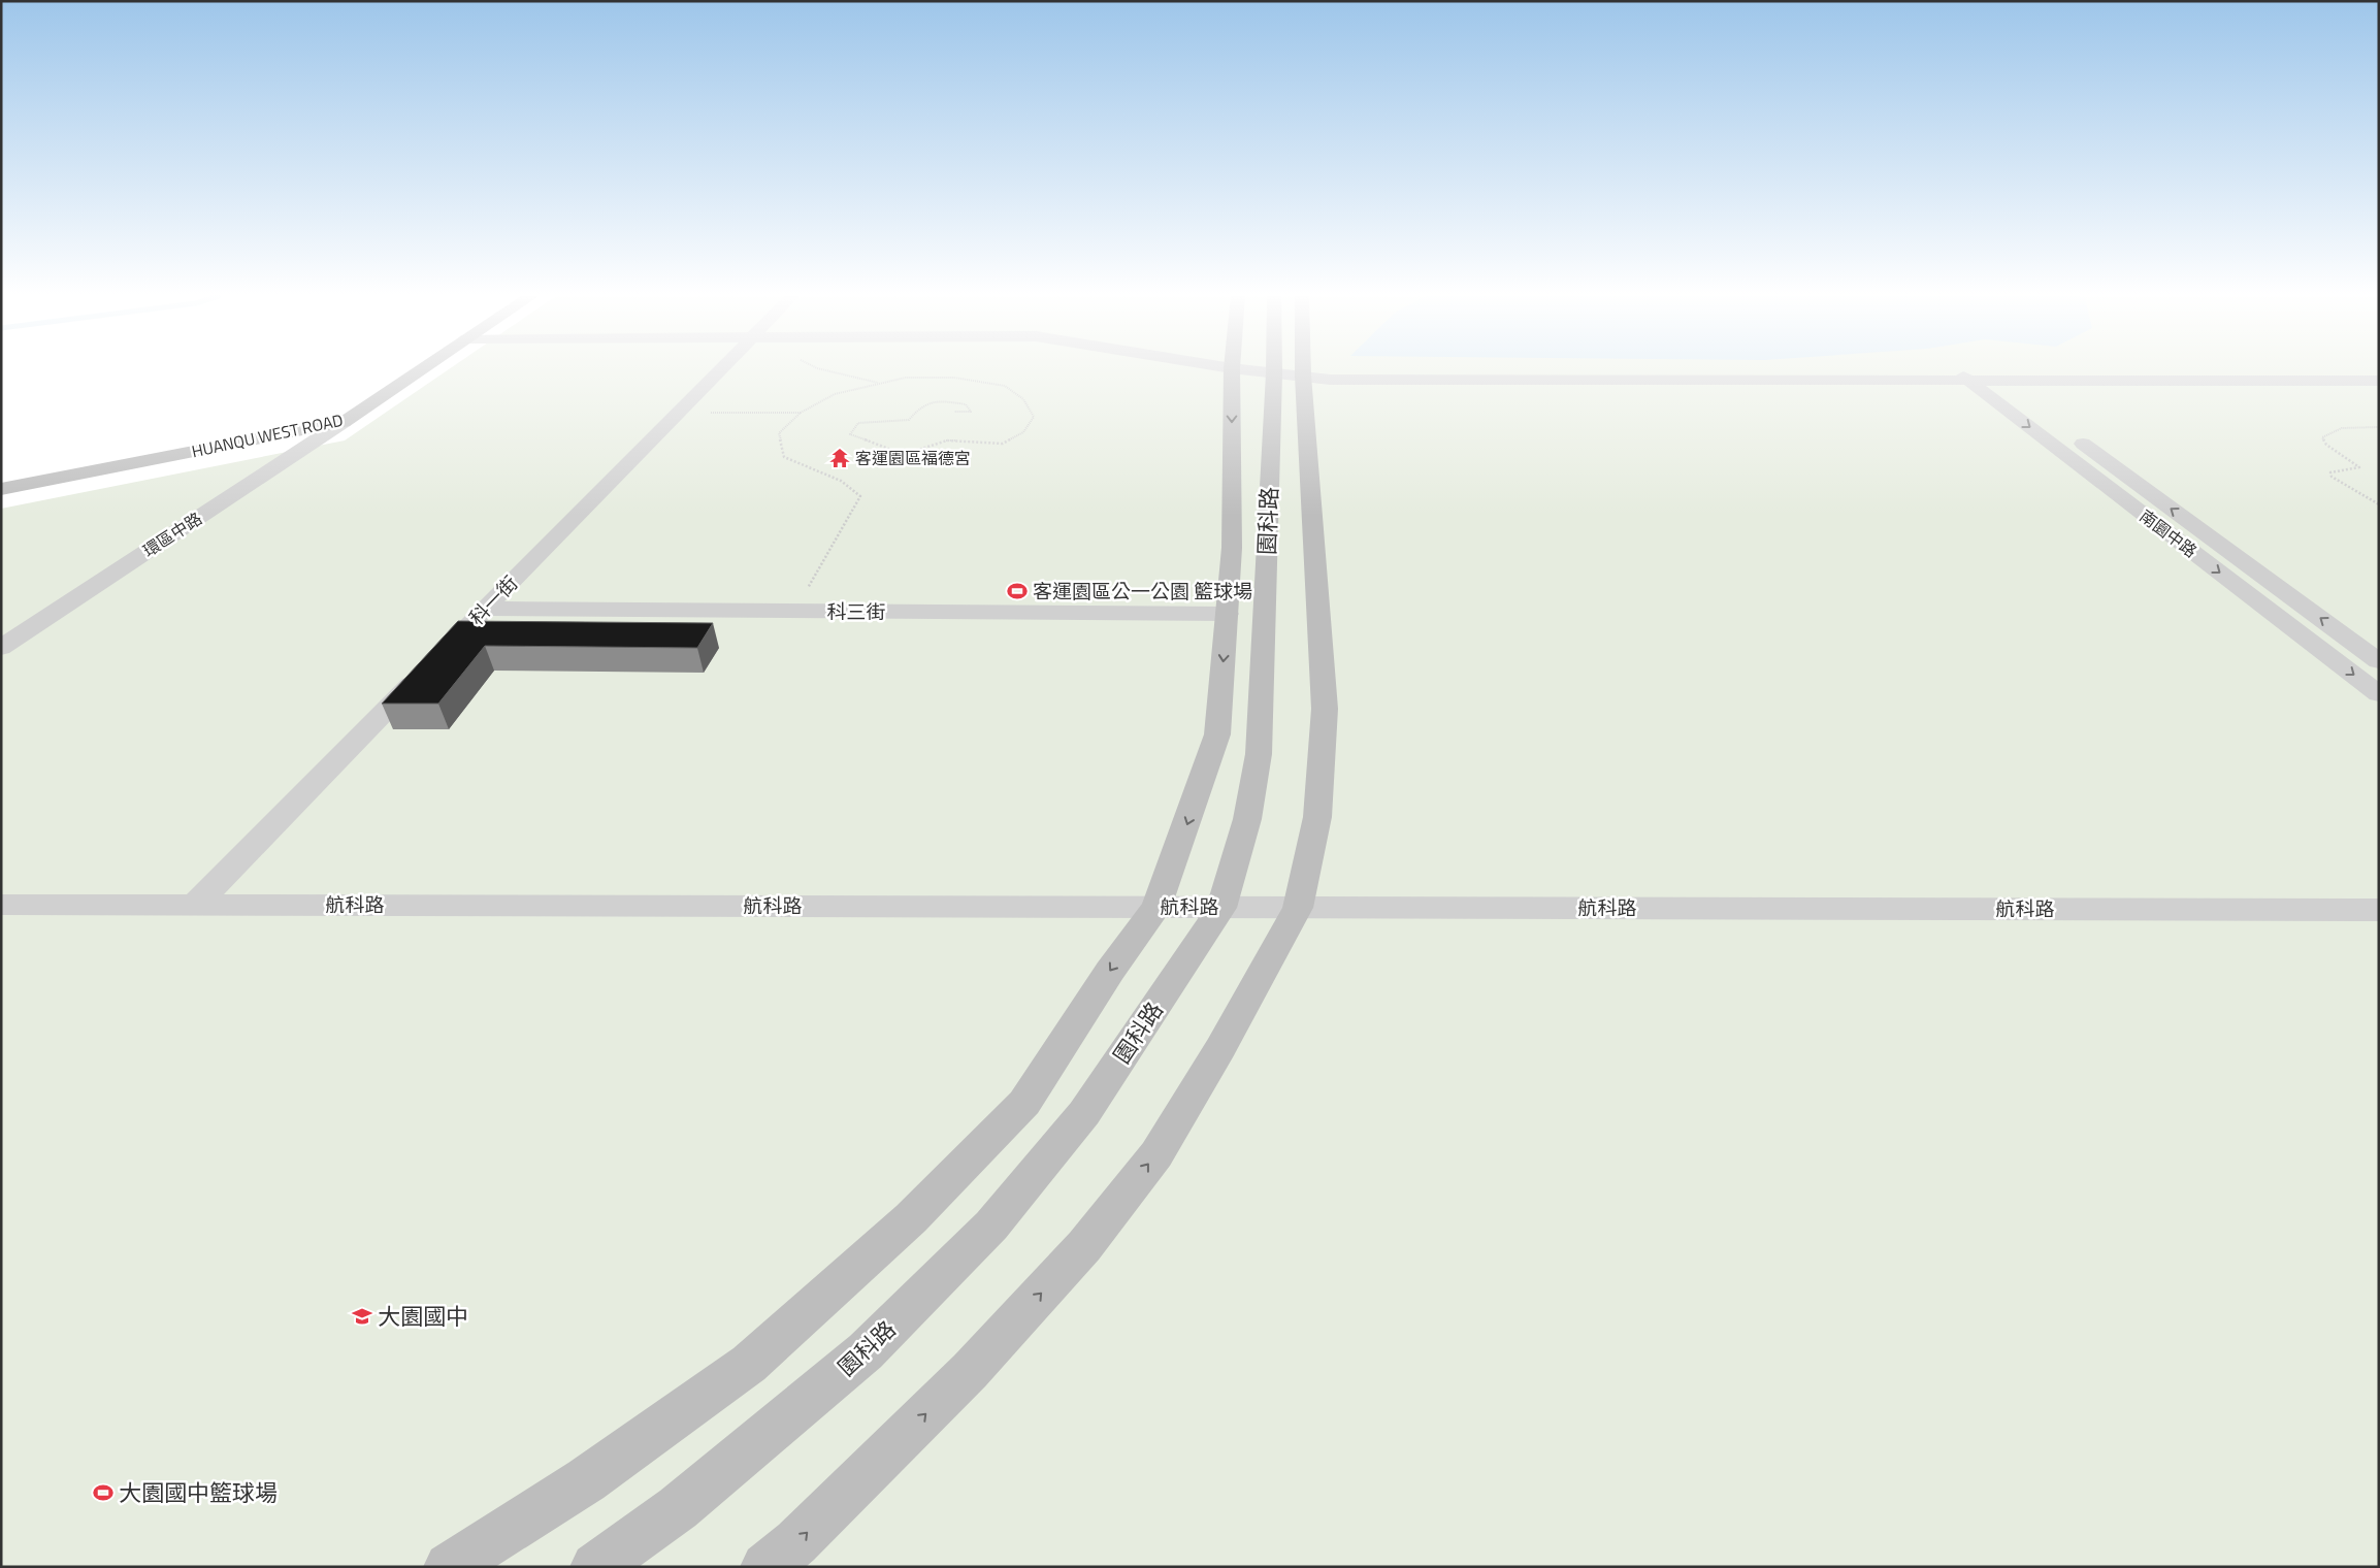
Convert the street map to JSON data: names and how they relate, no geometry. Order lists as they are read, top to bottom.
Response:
{
  "streets": {
    "street": [
      "HUANQU WEST ROAD",
      "園科路",
      "南園中路",
      "環區中路",
      "科一街",
      "科三街",
      "航科路"
    ]
  },
  "crossings": [
    ["HUANQU WEST ROAD", "環區中路"],
    ["園科路", "航科路"],
    ["科一街", "科三街"],
    ["科一街", "航科路"]
  ],
  "places": {
    "temple": ["客運園區福德宮"],
    "sports": ["客運園區公一公園 籃球場", "大園國中籃球場"],
    "school or university": ["大園國中"]
  }
}
